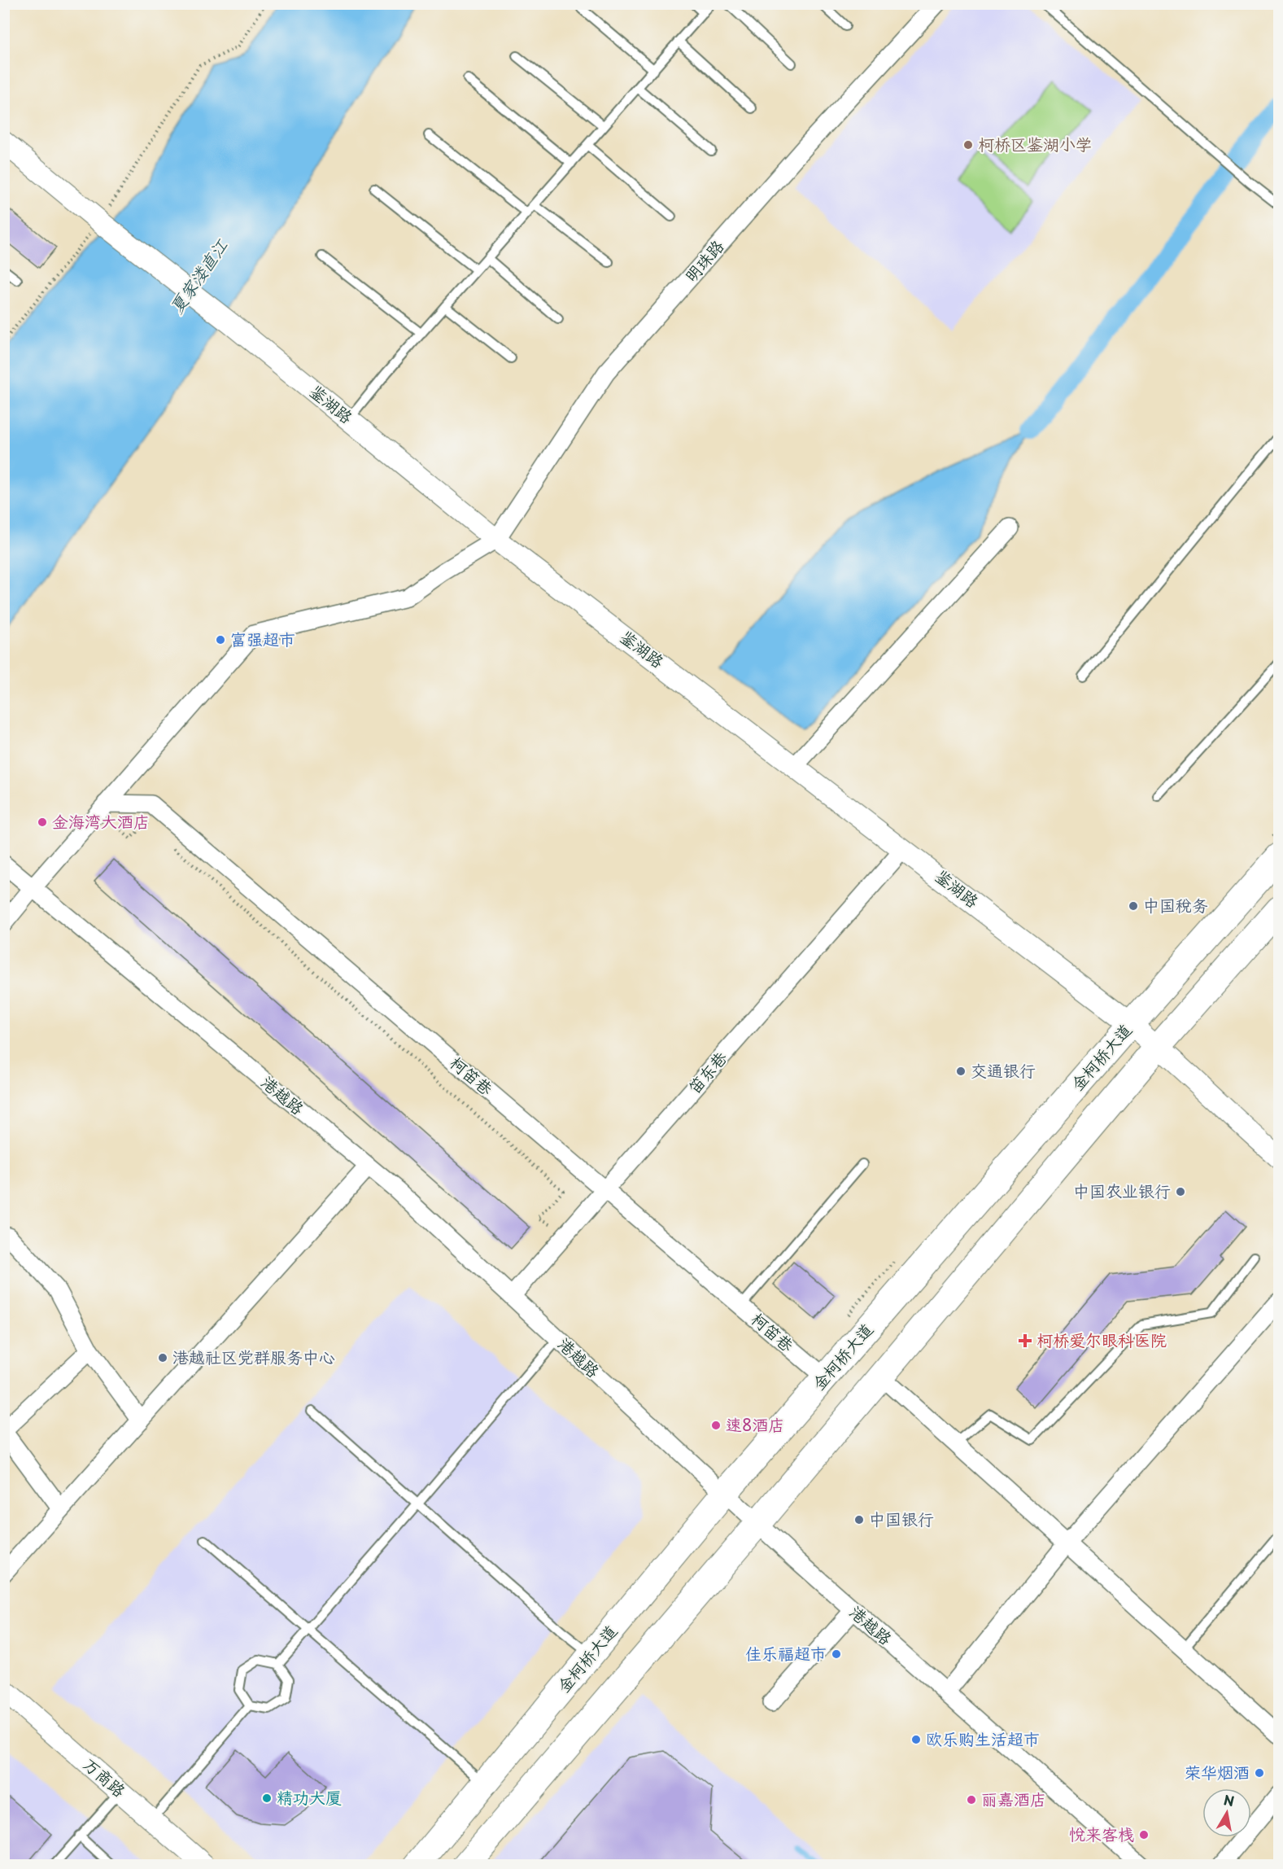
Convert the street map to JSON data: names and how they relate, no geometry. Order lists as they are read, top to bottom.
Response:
{
  "streets": {
    "main road": ["金柯桥大道"],
    "street": [
      "明珠路",
      "鉴湖路",
      "笛东巷",
      "柯笛巷",
      "港越路",
      "万商路"
    ]
  },
  "crossings": [
    ["明珠路", "鉴湖路"],
    ["鉴湖路", "金柯桥大道"],
    ["鉴湖路", "笛东巷"],
    ["金柯桥大道", "柯笛巷"],
    ["金柯桥大道", "港越路"],
    ["笛东巷", "柯笛巷"],
    ["笛东巷", "港越路"]
  ],
  "water": ["夏家溇直江"],
  "places": {
    "other": [
      "柯桥区鉴湖小学",
      "富强超市",
      "金海湾大酒店",
      "中国税务",
      "交通银行",
      "中国农业银行",
      "港越社区党群服务中心",
      "速8酒店",
      "中国银行",
      "佳乐福超市",
      "欧乐购生活超市",
      "荣华烟酒",
      "精功大厦",
      "丽嘉酒店",
      "悦来客栈"
    ],
    "health": ["柯桥爱尔眼科医院"]
  },
  "north": "top"
}
